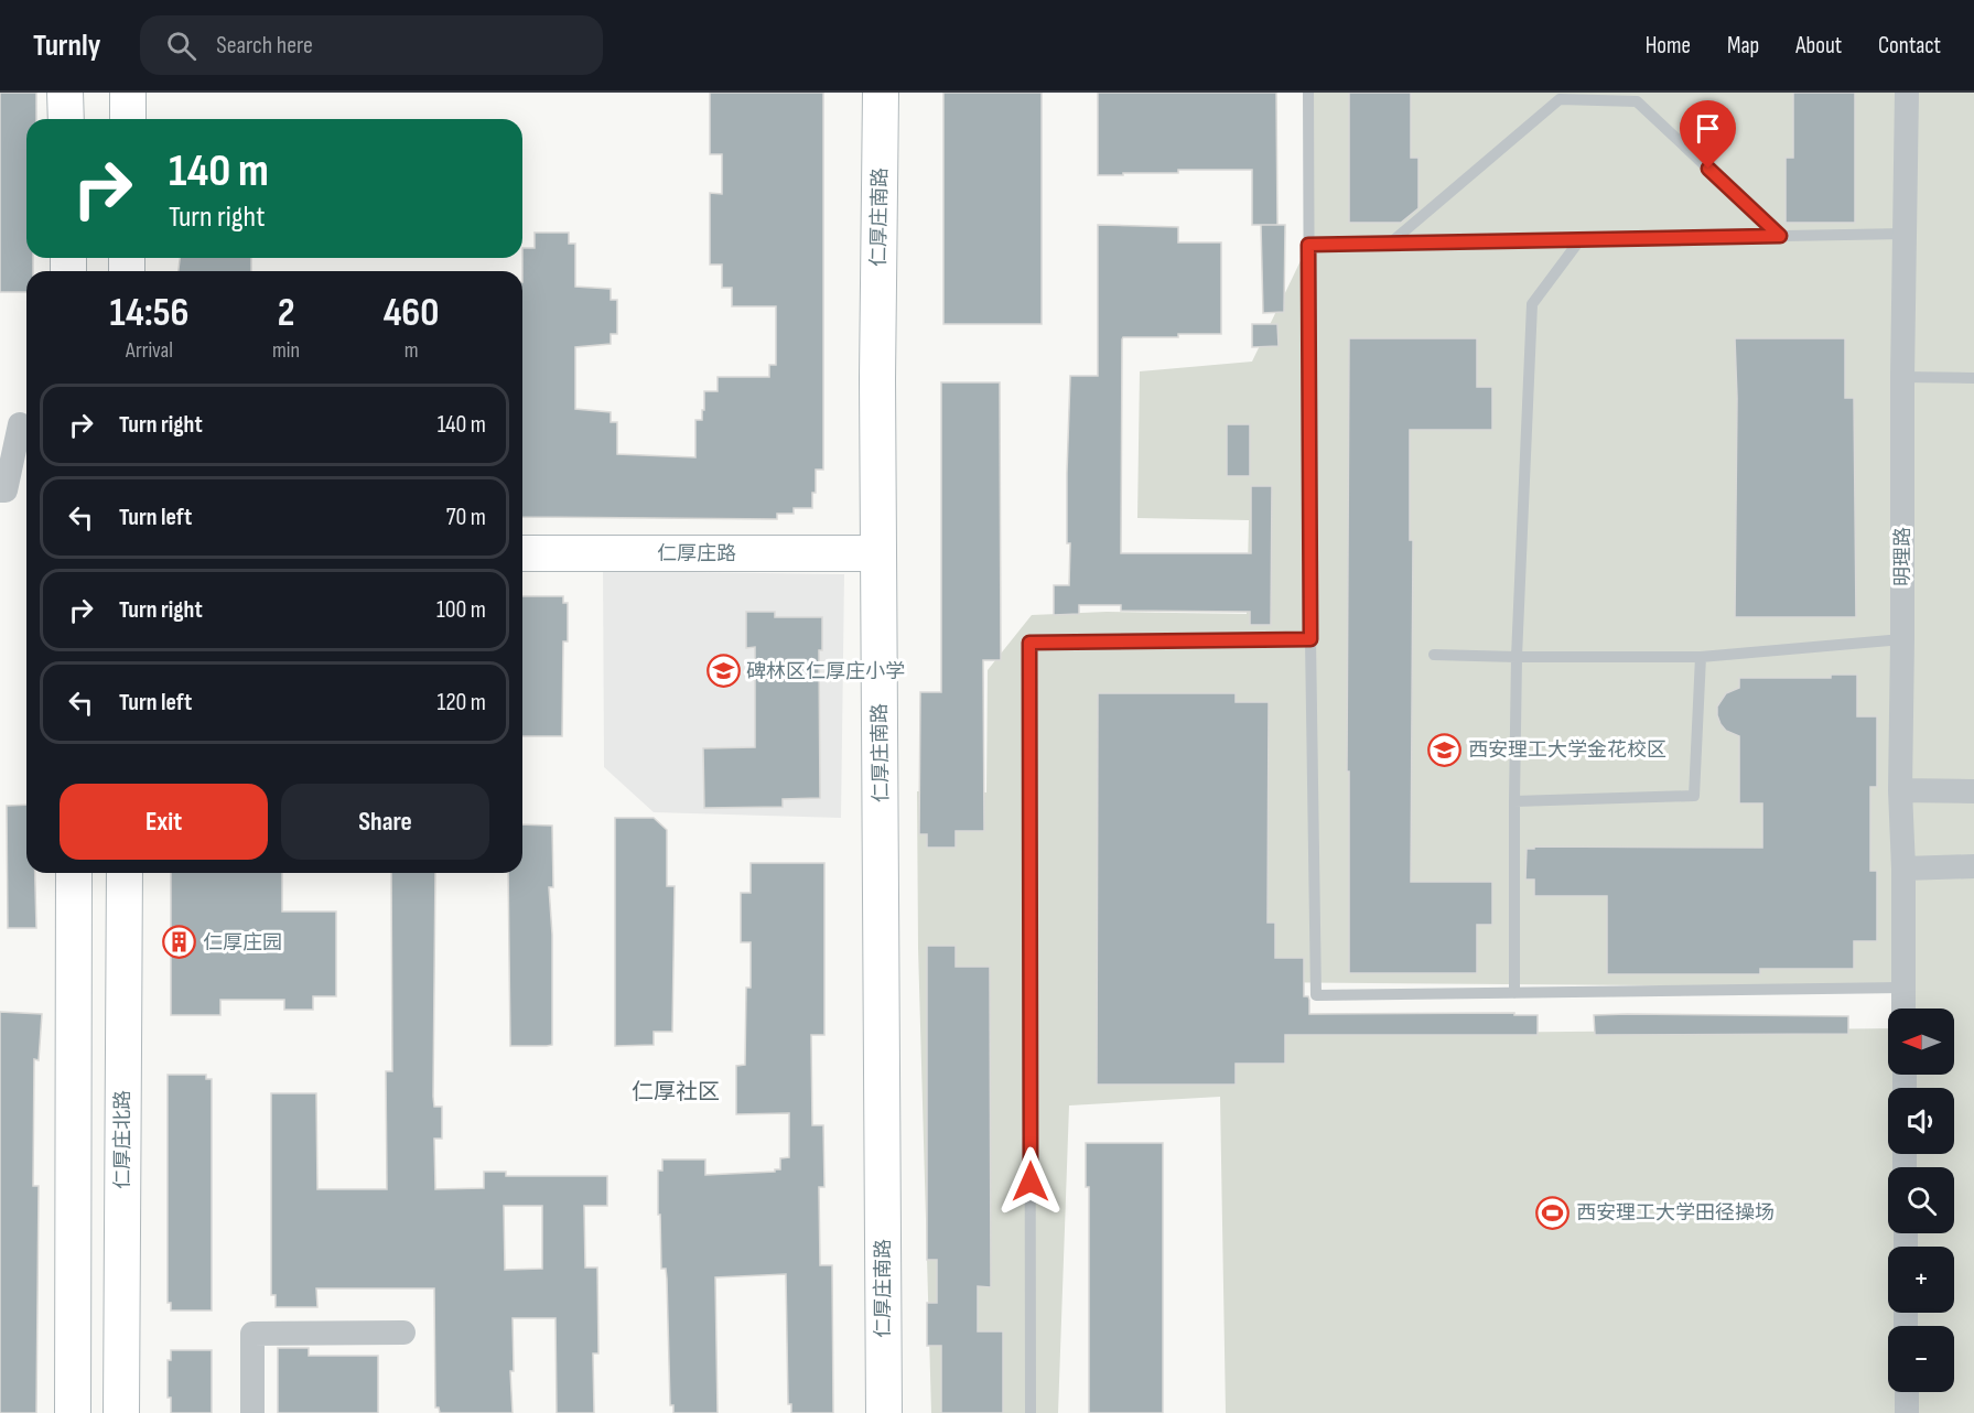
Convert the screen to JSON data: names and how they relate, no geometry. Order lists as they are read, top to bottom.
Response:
{
  "streets": {
    "street": [
      "仁厚庄南路",
      "仁厚庄路",
      "明理路",
      "仁厚庄北路"
    ]
  },
  "crossings": [
    ["仁厚庄南路", "仁厚庄路"]
  ],
  "districts": ["仁厚社区"],
  "places": {
    "school or university": ["碑林区仁厚庄小学", "西安理工大学金花校区"],
    "building": ["仁厚庄园"],
    "sports": ["西安理工大学田径操场"]
  },
  "north": "left",
  "page": {
    "header": "Turnly",
    "search": "Search here",
    "nav": [
      "Home",
      "Map",
      "About",
      "Contact"
    ],
    "turn": ["140 m", "Turn right"],
    "eta": [
      "14:56",
      "Arrival",
      "2",
      "min",
      "460",
      "m"
    ],
    "list": [
      {
        "name": "Turn right",
        "value": "140 m"
      },
      {
        "name": "Turn left",
        "value": "70 m"
      },
      {
        "name": "Turn right",
        "value": "100 m"
      },
      {
        "name": "Turn left",
        "value": "120 m"
      }
    ],
    "buttons": ["Exit", "Share"],
    "map_buttons": ["+", "−"]
  }
}
